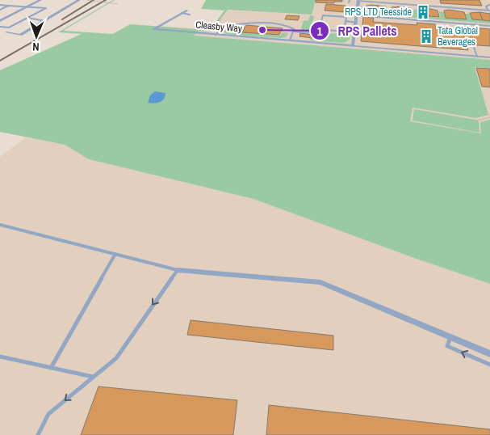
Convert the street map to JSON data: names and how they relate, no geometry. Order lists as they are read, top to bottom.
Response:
{
  "streets": {
    "street": ["Cleasby Way"]
  },
  "places": {
    "building": ["RPS LTD Teesside", "Tata Global Beverages"],
    "other": ["RPS Pallets"]
  },
  "north": "bottom"
}
